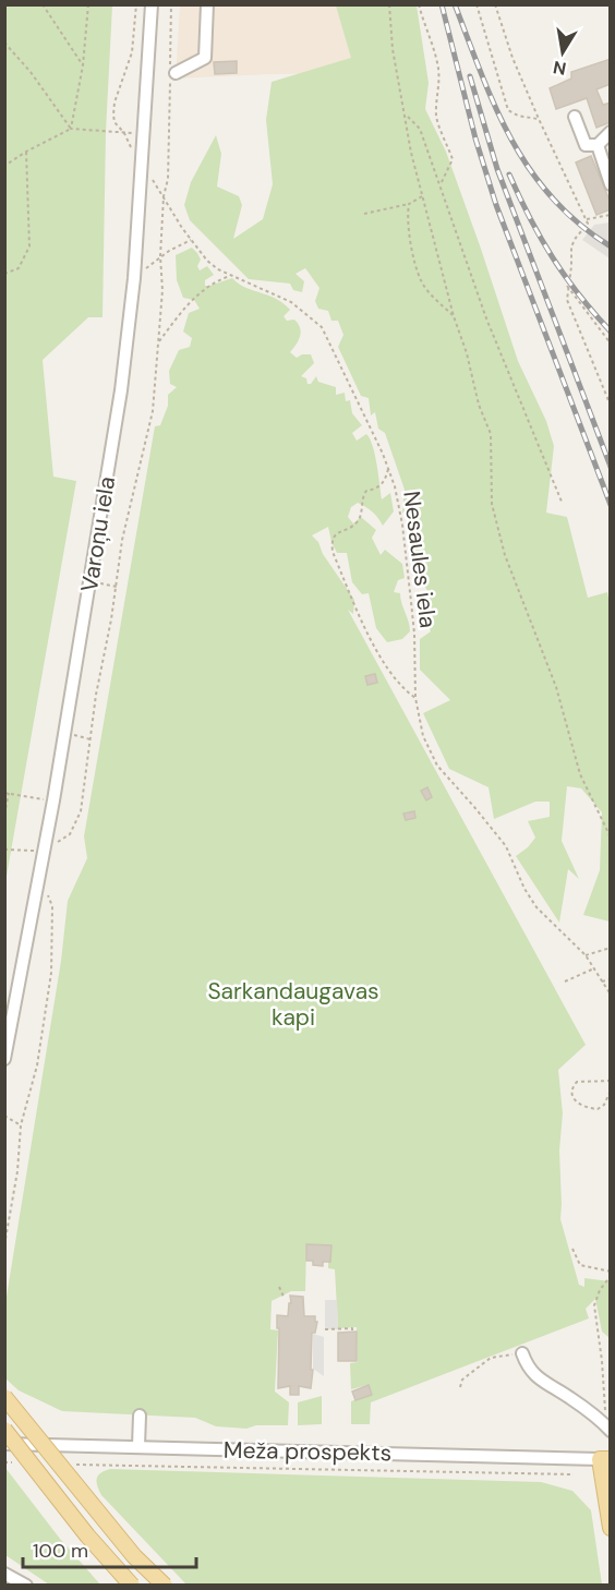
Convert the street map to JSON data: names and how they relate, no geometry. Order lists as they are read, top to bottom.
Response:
{
  "streets": {
    "street": ["Varoņu iela", "Meža prospekts"],
    "path": ["Nesaules iela"]
  },
  "crossings": [
    ["Varoņu iela", "Nesaules iela"]
  ],
  "parks": ["Sarkandaugavas kapi"],
  "scale_bar": "100 m",
  "north": "bottom"
}
